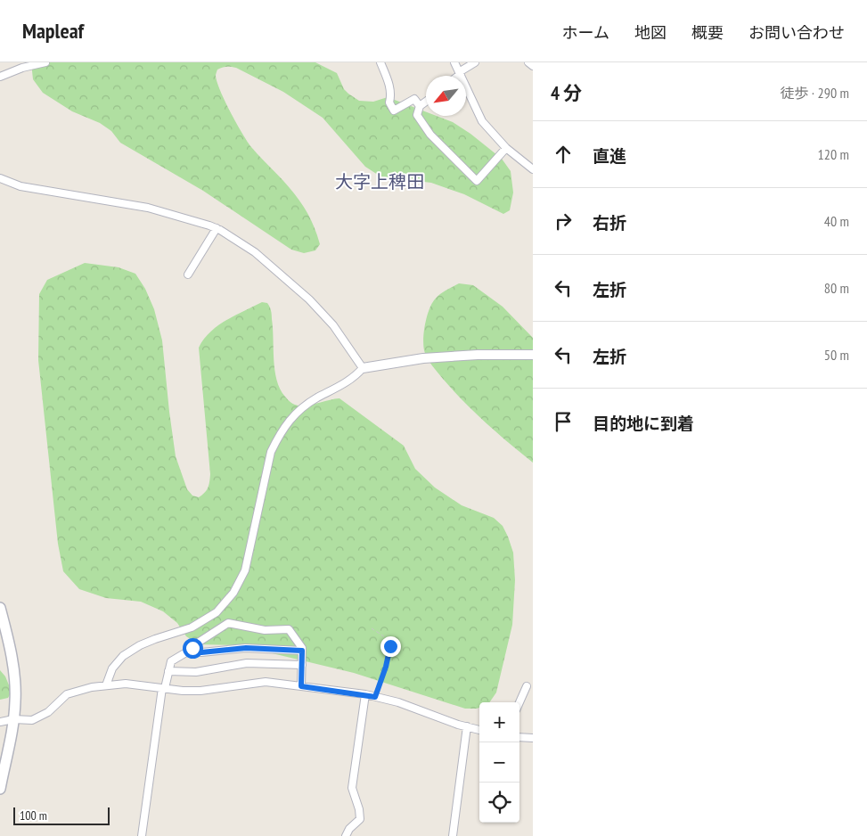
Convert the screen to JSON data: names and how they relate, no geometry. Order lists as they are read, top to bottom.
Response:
{
  "districts": ["大字上稗田"],
  "scale_bar": "100 m",
  "north": "bottom left",
  "page": {
    "header": "Mapleaf",
    "nav": [
      "ホーム",
      "地図",
      "概要",
      "お問い合わせ"
    ],
    "heading": ["4 分", "徒歩 · 290 m"],
    "list": [
      ["直進", "120 m"],
      ["右折", "40 m"],
      ["左折", "80 m"],
      ["左折", "50 m"],
      "目的地に到着"
    ],
    "map_buttons": ["+", "−"],
    "scale": "100 m"
  }
}
